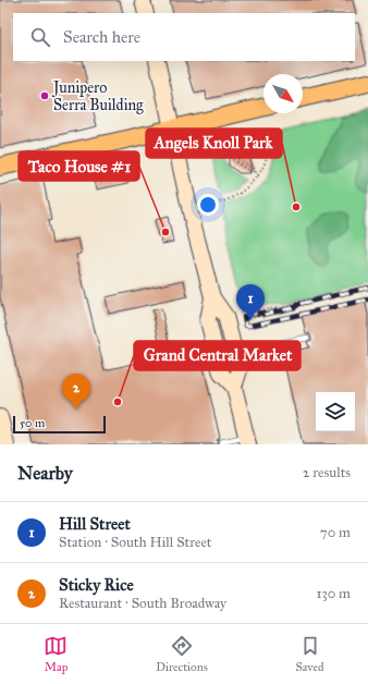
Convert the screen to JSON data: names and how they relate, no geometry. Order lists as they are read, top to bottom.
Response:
{
  "places": [
    "Junipero Serra Building",
    "Angels Knoll Park",
    "Taco House #1",
    "Grand Central Market"
  ],
  "scale_bar": "50 m",
  "north": "bottom right",
  "page": {
    "search": "Search here",
    "pins": ["1", "2"],
    "scale": "50 m",
    "heading": ["Nearby", "2 results"],
    "list": [
      {
        "mark": "1",
        "name": "Hill Street",
        "note": "Station · South Hill Street",
        "value": "70 m"
      },
      {
        "mark": "2",
        "name": "Sticky Rice",
        "note": "Restaurant · South Broadway",
        "value": "130 m"
      }
    ],
    "nav": ["Map", "Directions", "Saved"]
  }
}
